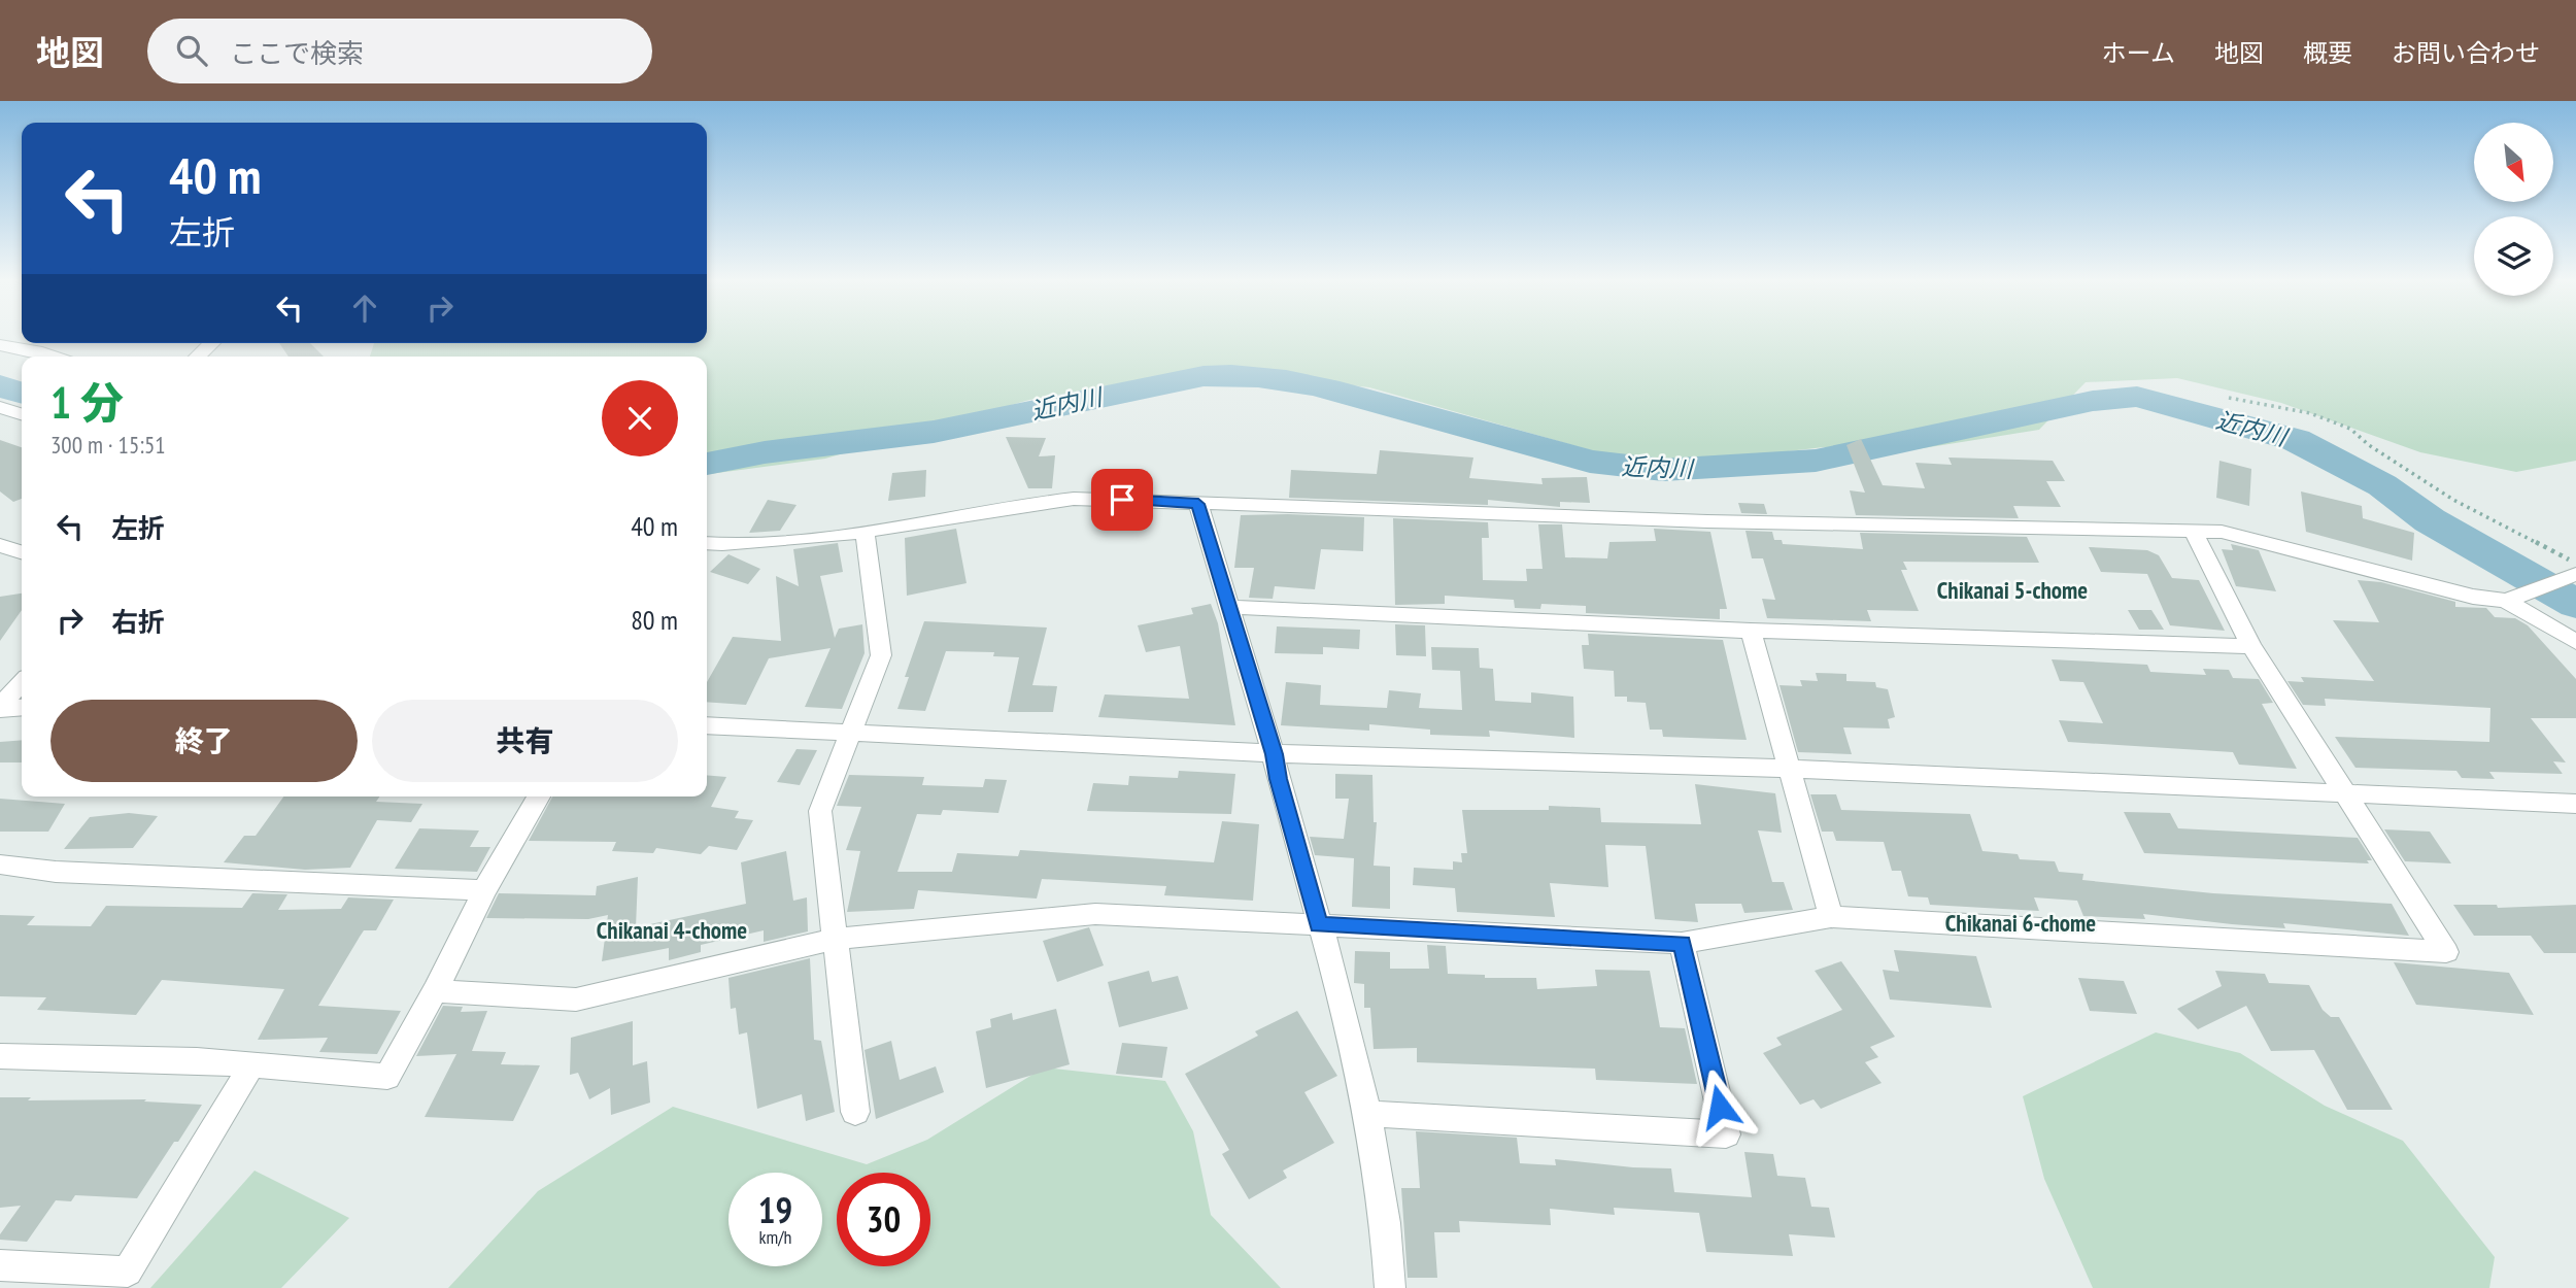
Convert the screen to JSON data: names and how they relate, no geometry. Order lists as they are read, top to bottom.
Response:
{
  "districts": ["Chikanai 5-chome", "Chikanai 6-chome", "Chikanai 4-chome"],
  "water": ["近内川"],
  "north": "bottom right",
  "page": {
    "header": "地図",
    "search": "ここで検索",
    "nav": [
      "ホーム",
      "地図",
      "概要",
      "お問い合わせ"
    ],
    "turn": ["40 m", "左折"],
    "heading": ["1 分", "300 m · 15:51"],
    "list": [
      {
        "name": "左折",
        "value": "40 m"
      },
      {
        "name": "右折",
        "value": "80 m"
      }
    ],
    "buttons": ["終了", "共有"],
    "speed": "19 km/h",
    "limit": "30"
  }
}
